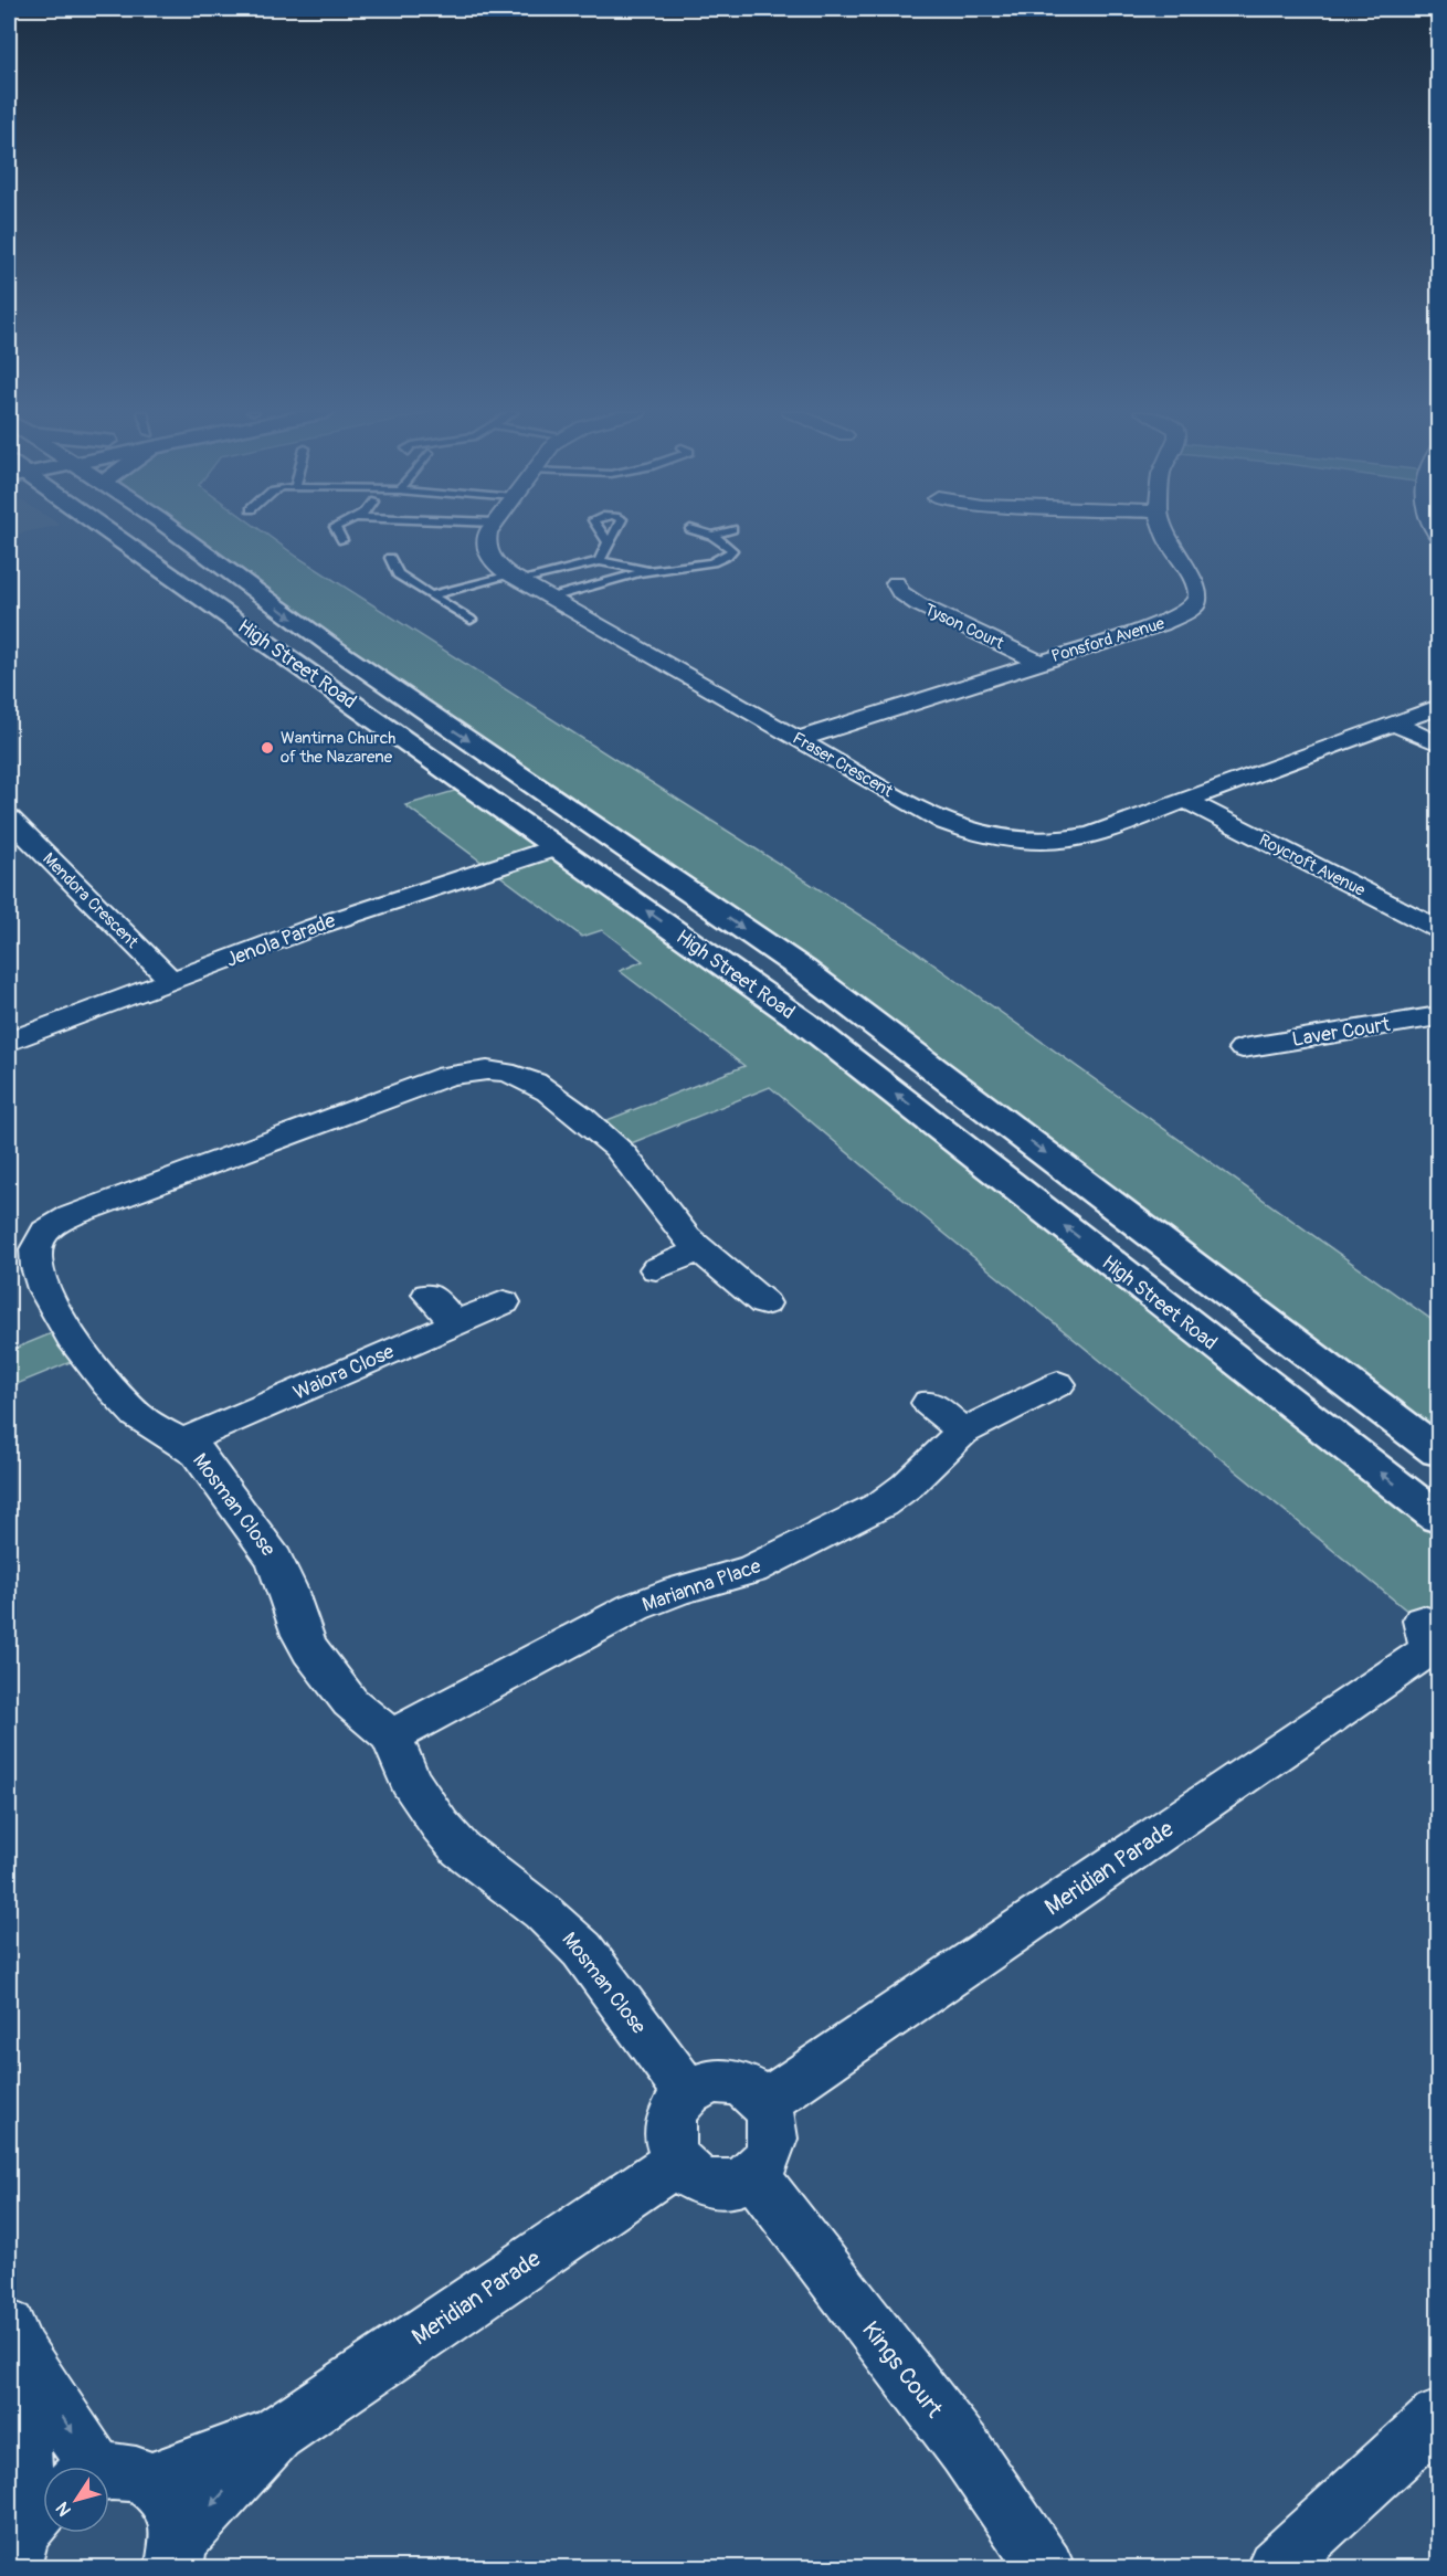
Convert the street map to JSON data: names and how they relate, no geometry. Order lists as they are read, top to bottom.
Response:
{
  "streets": {
    "main road": ["High Street Road"],
    "street": [
      "Tyson Court",
      "Ponsford Avenue",
      "Fraser Crescent",
      "Roycroft Avenue",
      "Mendora Crescent",
      "Jenola Parade",
      "Laver Court",
      "Waiora Close",
      "Mosman Close",
      "Marianna Place",
      "Meridian Parade",
      "Kings Court"
    ]
  },
  "crossings": [
    ["Tyson Court", "Ponsford Avenue"],
    ["Ponsford Avenue", "Fraser Crescent"],
    ["High Street Road", "Jenola Parade"],
    ["Fraser Crescent", "Roycroft Avenue"],
    ["Mendora Crescent", "Jenola Parade"],
    ["Waiora Close", "Mosman Close"],
    ["Mosman Close", "Marianna Place"],
    ["Mosman Close", "Meridian Parade"],
    ["Mosman Close", "Kings Court"],
    ["Meridian Parade", "Kings Court"]
  ],
  "places": ["Wantirna Church of the Nazarene"],
  "north": "bottom left"
}
